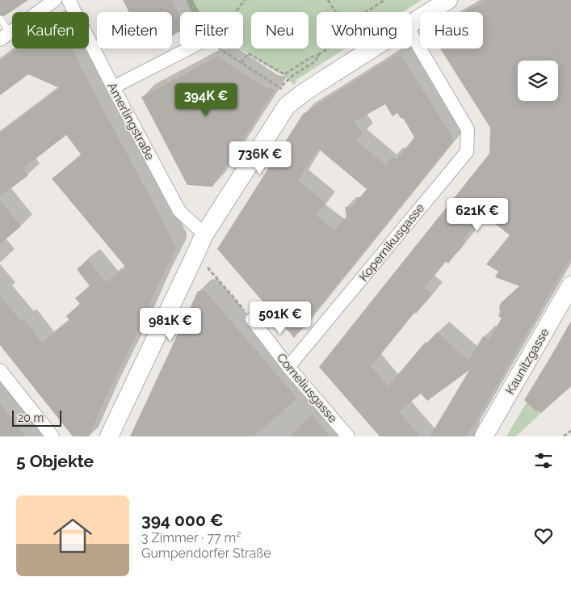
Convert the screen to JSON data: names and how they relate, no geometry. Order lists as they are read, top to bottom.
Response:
{
  "streets": {
    "street": [
      "Amerlingstraße",
      "Kopernikusgasse",
      "Kaunitzgasse",
      "Corneliusgasse"
    ]
  },
  "crossings": [
    ["Kopernikusgasse", "Corneliusgasse"]
  ],
  "scale_bar": "20 m",
  "page": {
    "chip": [
      "Kaufen",
      "Mieten",
      "Filter",
      "Neu",
      "Wohnung",
      "Haus"
    ],
    "price": [
      "394K €",
      "736K €",
      "621K €",
      "501K €",
      "981K €"
    ],
    "scale": "20 m",
    "heading": "5 Objekte",
    "list": [
      {
        "name": "394 000 €",
        "note": "3 Zimmer · 77 m² · Gumpendorfer Straße"
      }
    ]
  }
}
